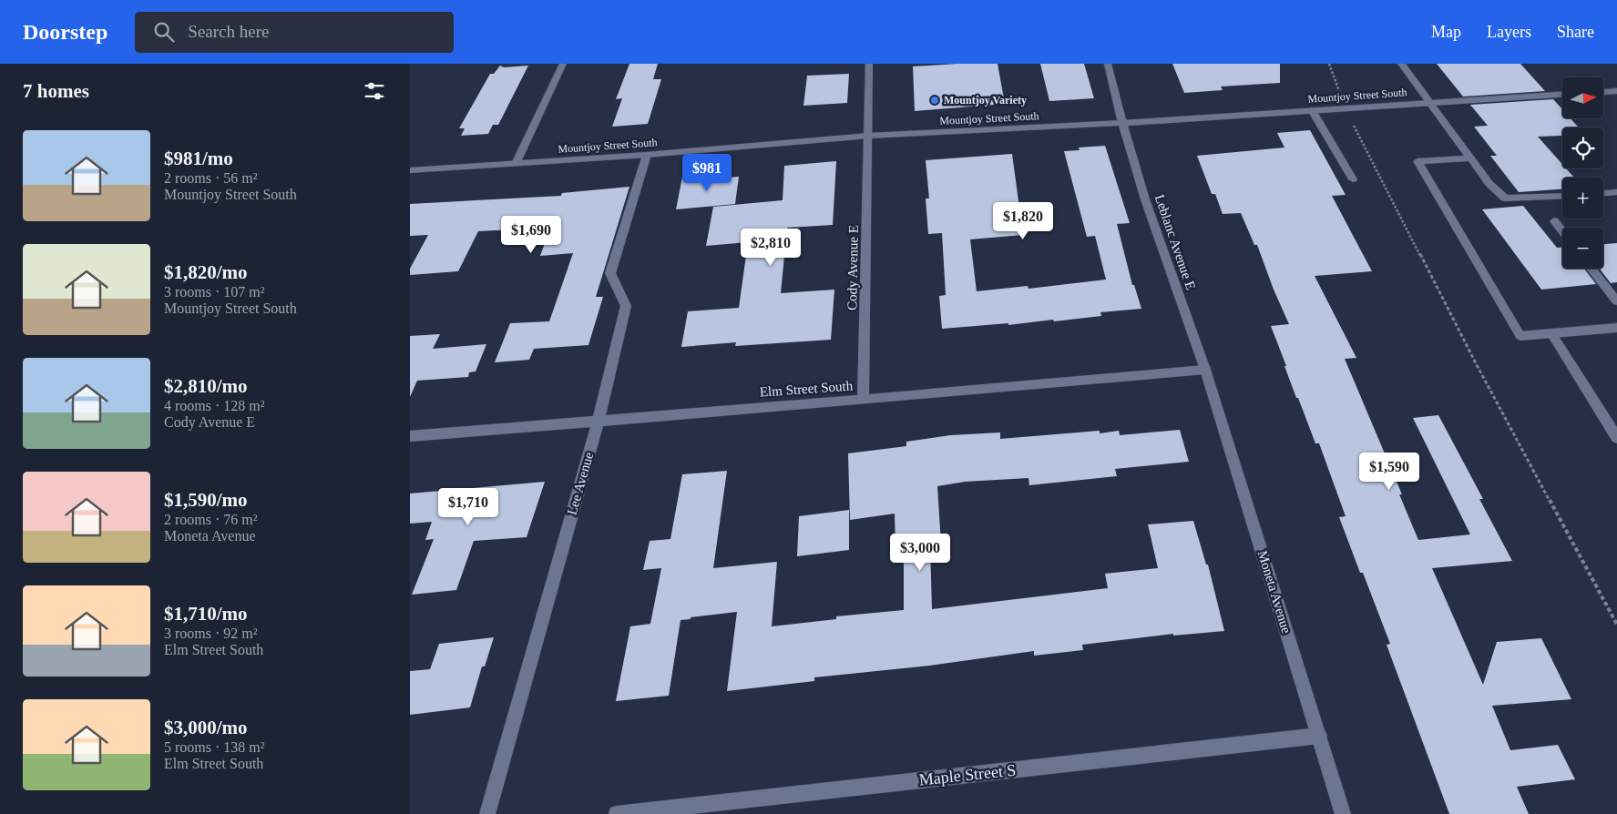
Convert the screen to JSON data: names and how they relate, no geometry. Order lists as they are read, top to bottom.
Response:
{
  "streets": {
    "street": [
      "Mountjoy Street South",
      "Leblanc Avenue E",
      "Cody Avenue E",
      "Elm Street South",
      "Lee Avenue",
      "Moneta Avenue",
      "Maple Street S"
    ]
  },
  "crossings": [
    ["Mountjoy Street South", "Leblanc Avenue E"],
    ["Mountjoy Street South", "Cody Avenue E"],
    ["Mountjoy Street South", "Lee Avenue"],
    ["Leblanc Avenue E", "Elm Street South"],
    ["Leblanc Avenue E", "Moneta Avenue"],
    ["Cody Avenue E", "Elm Street South"],
    ["Elm Street South", "Lee Avenue"],
    ["Elm Street South", "Moneta Avenue"],
    ["Moneta Avenue", "Maple Street S"]
  ],
  "places": ["Mountjoy Variety"],
  "north": "right",
  "page": {
    "header": "Doorstep",
    "search": "Search here",
    "nav": ["Map", "Layers", "Share"],
    "heading": "7 homes",
    "map_buttons": ["+", "−"],
    "list": [
      {
        "name": "$981/mo",
        "note": "2 rooms · 56 m² · Mountjoy Street South"
      },
      {
        "name": "$1,820/mo",
        "note": "3 rooms · 107 m² · Mountjoy Street South"
      },
      {
        "name": "$2,810/mo",
        "note": "4 rooms · 128 m² · Cody Avenue E"
      },
      {
        "name": "$1,590/mo",
        "note": "2 rooms · 76 m² · Moneta Avenue"
      },
      {
        "name": "$1,710/mo",
        "note": "3 rooms · 92 m² · Elm Street South"
      },
      {
        "name": "$3,000/mo",
        "note": "5 rooms · 138 m² · Elm Street South"
      }
    ],
    "price": [
      "$981",
      "$1,820",
      "$1,690",
      "$2,810",
      "$1,590",
      "$1,710",
      "$3,000"
    ]
  }
}
